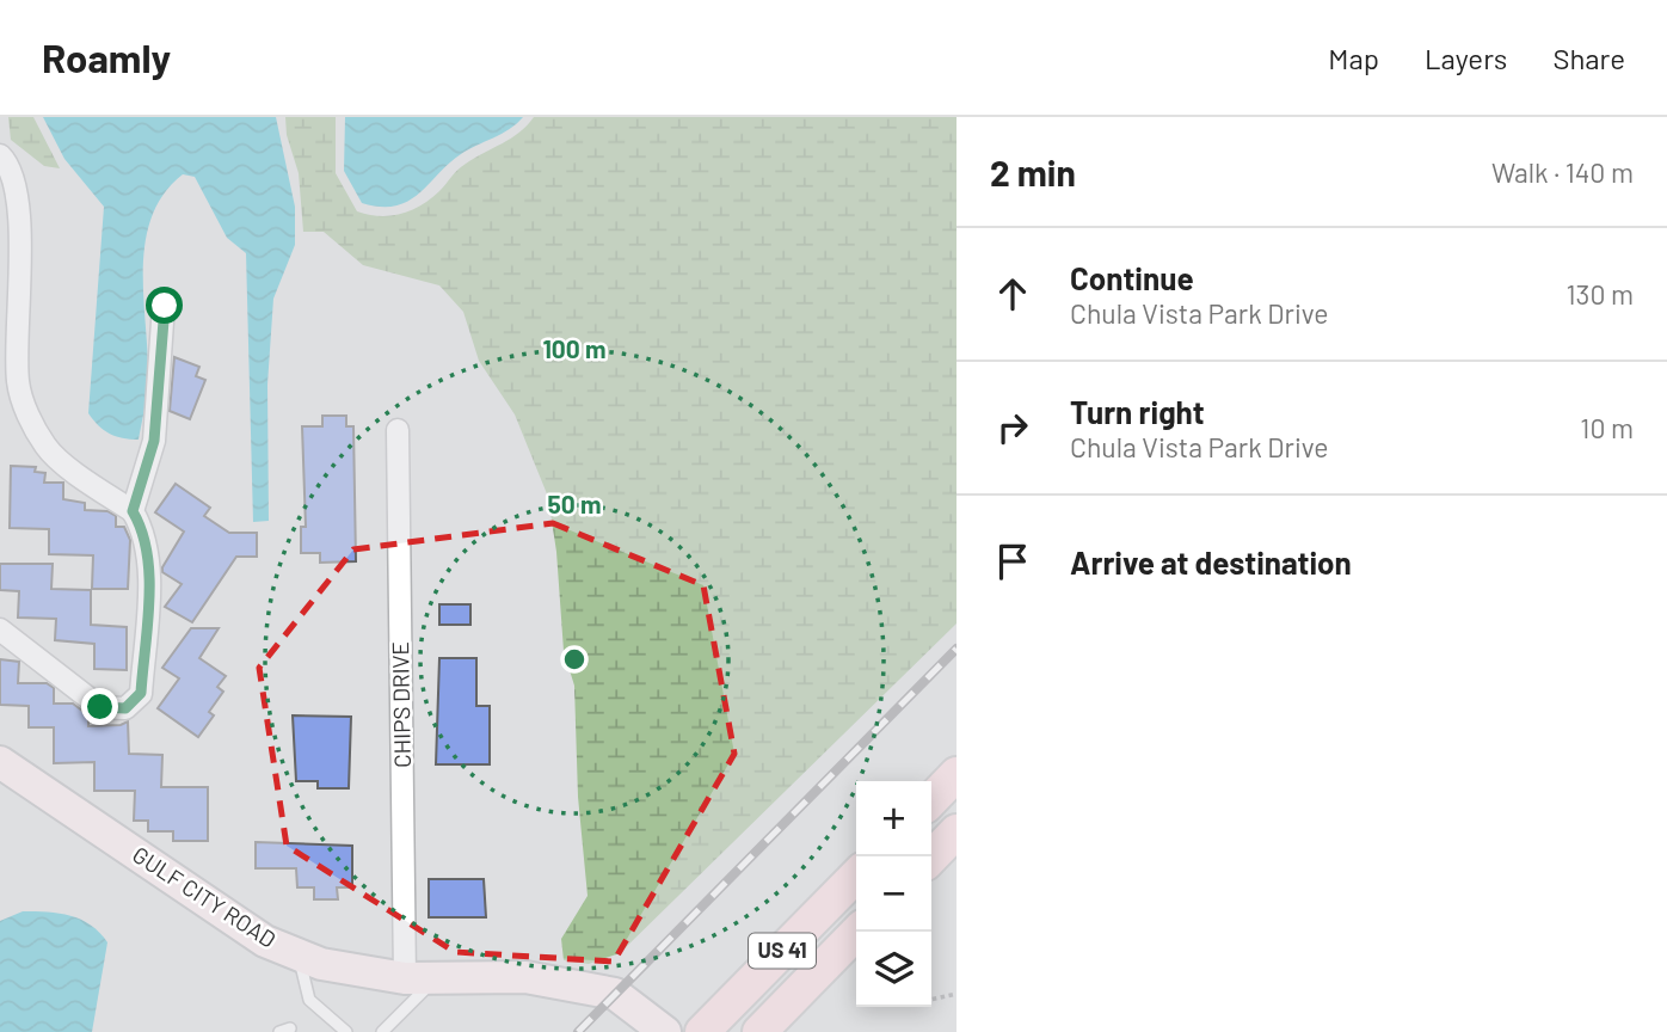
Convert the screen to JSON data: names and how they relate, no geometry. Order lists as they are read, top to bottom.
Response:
{
  "streets": {
    "main road": ["US 41"],
    "street": ["CHIPS DRIVE", "GULF CITY ROAD"]
  },
  "crossings": [
    ["CHIPS DRIVE", "GULF CITY ROAD"]
  ],
  "page": {
    "header": "Roamly",
    "nav": ["Map", "Layers", "Share"],
    "heading": ["2 min", "Walk · 140 m"],
    "list": [
      ["Continue", "Chula Vista Park Drive", "130 m"],
      ["Turn right", "Chula Vista Park Drive", "10 m"],
      "Arrive at destination"
    ],
    "map_buttons": ["+", "−"]
  },
  "rings": ["100 m", "50 m"]
}
